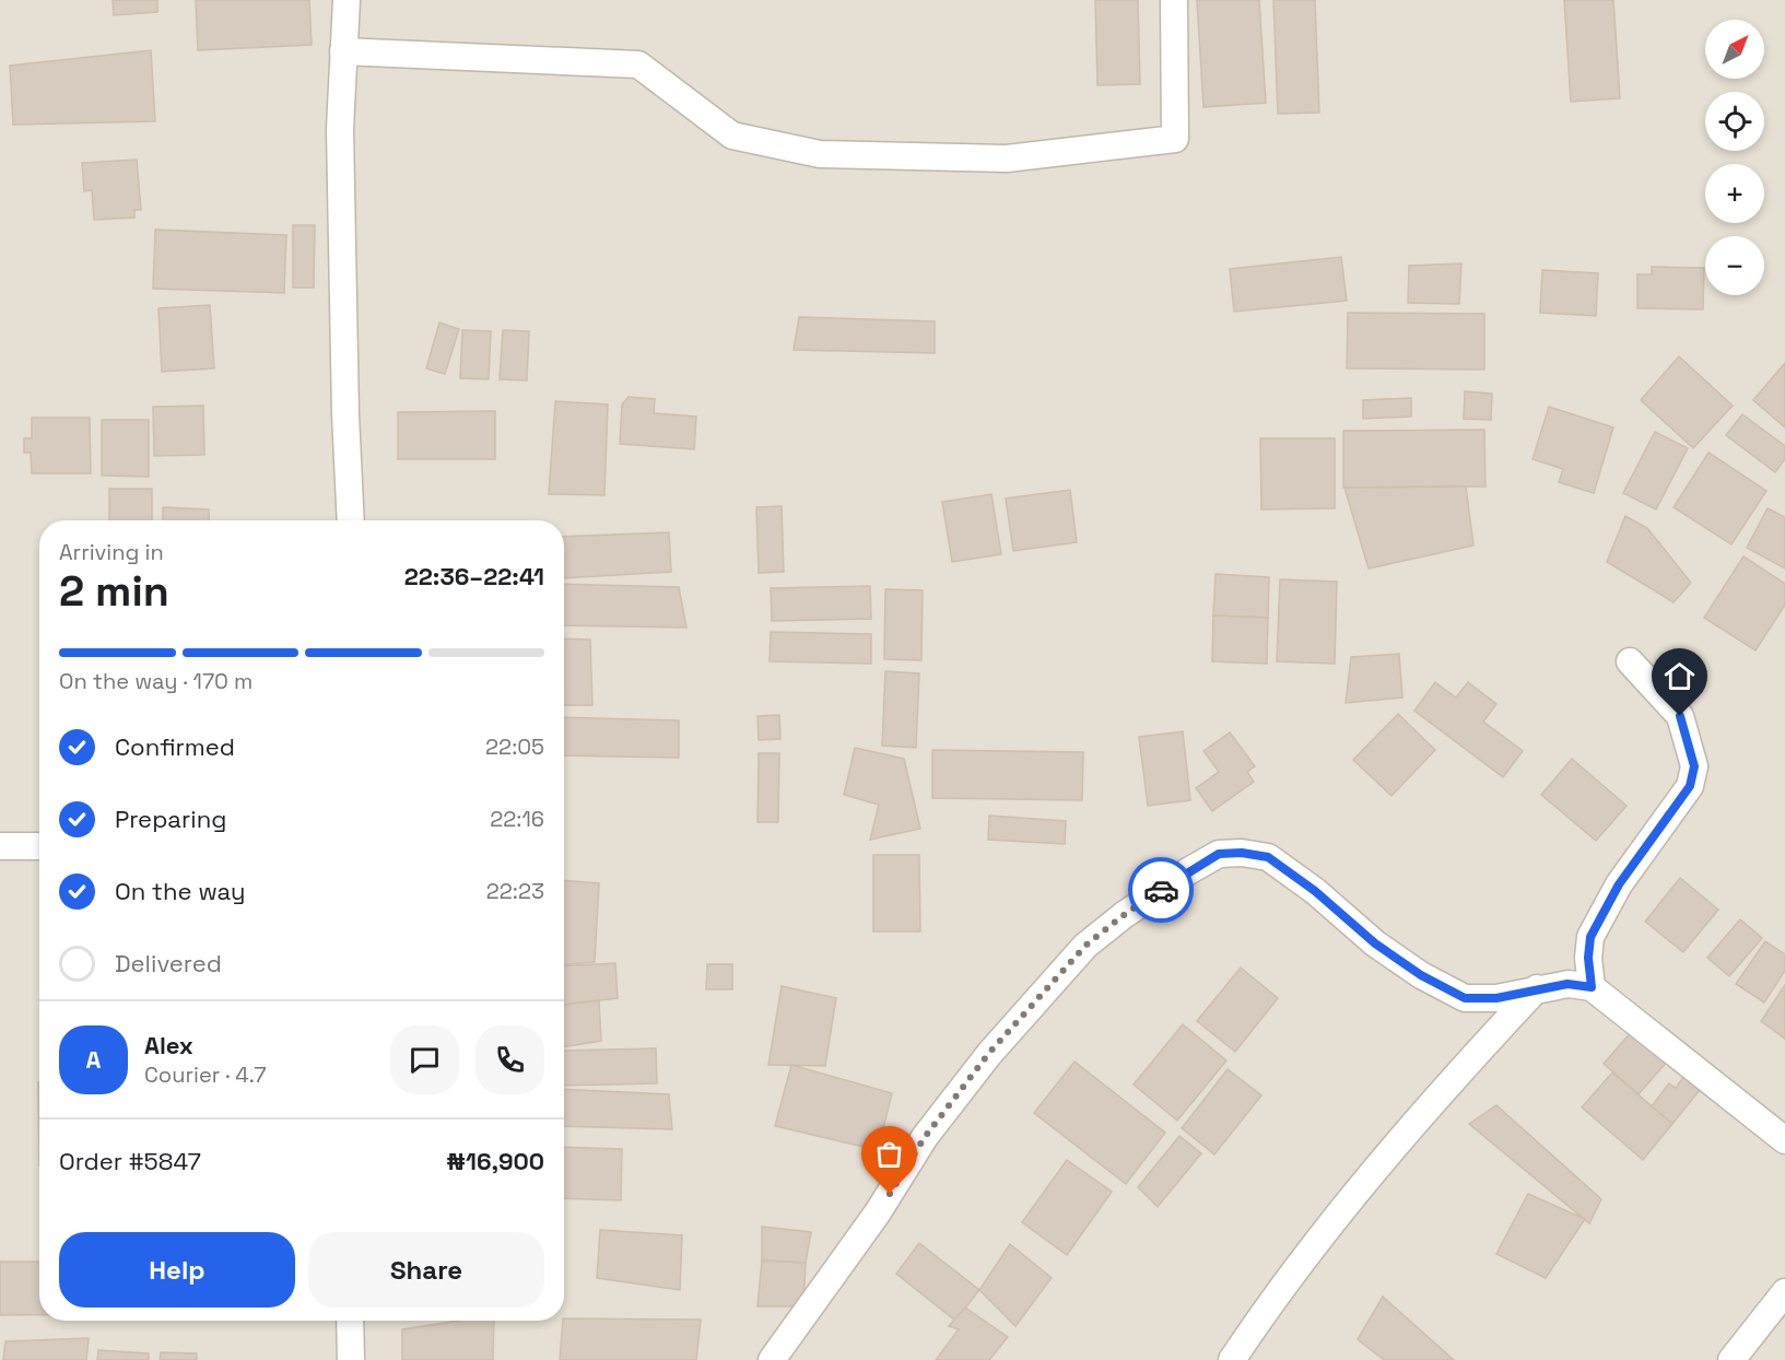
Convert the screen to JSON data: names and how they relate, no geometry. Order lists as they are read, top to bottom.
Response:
{
  "north": "top right",
  "page": {
    "map_buttons": ["+", "−"],
    "heading": ["2 min", "Arriving in", "22:36–22:41"],
    "panel": [
      "Alex",
      "Courier · 4.7",
      "Order #5847",
      "₦16,900"
    ],
    "bar": "On the way · 170 m",
    "list": [
      ["Confirmed", "22:05"],
      ["Preparing", "22:16"],
      ["On the way", "22:23"],
      "Delivered"
    ],
    "round": "A",
    "buttons": ["Help", "Share"]
  }
}
